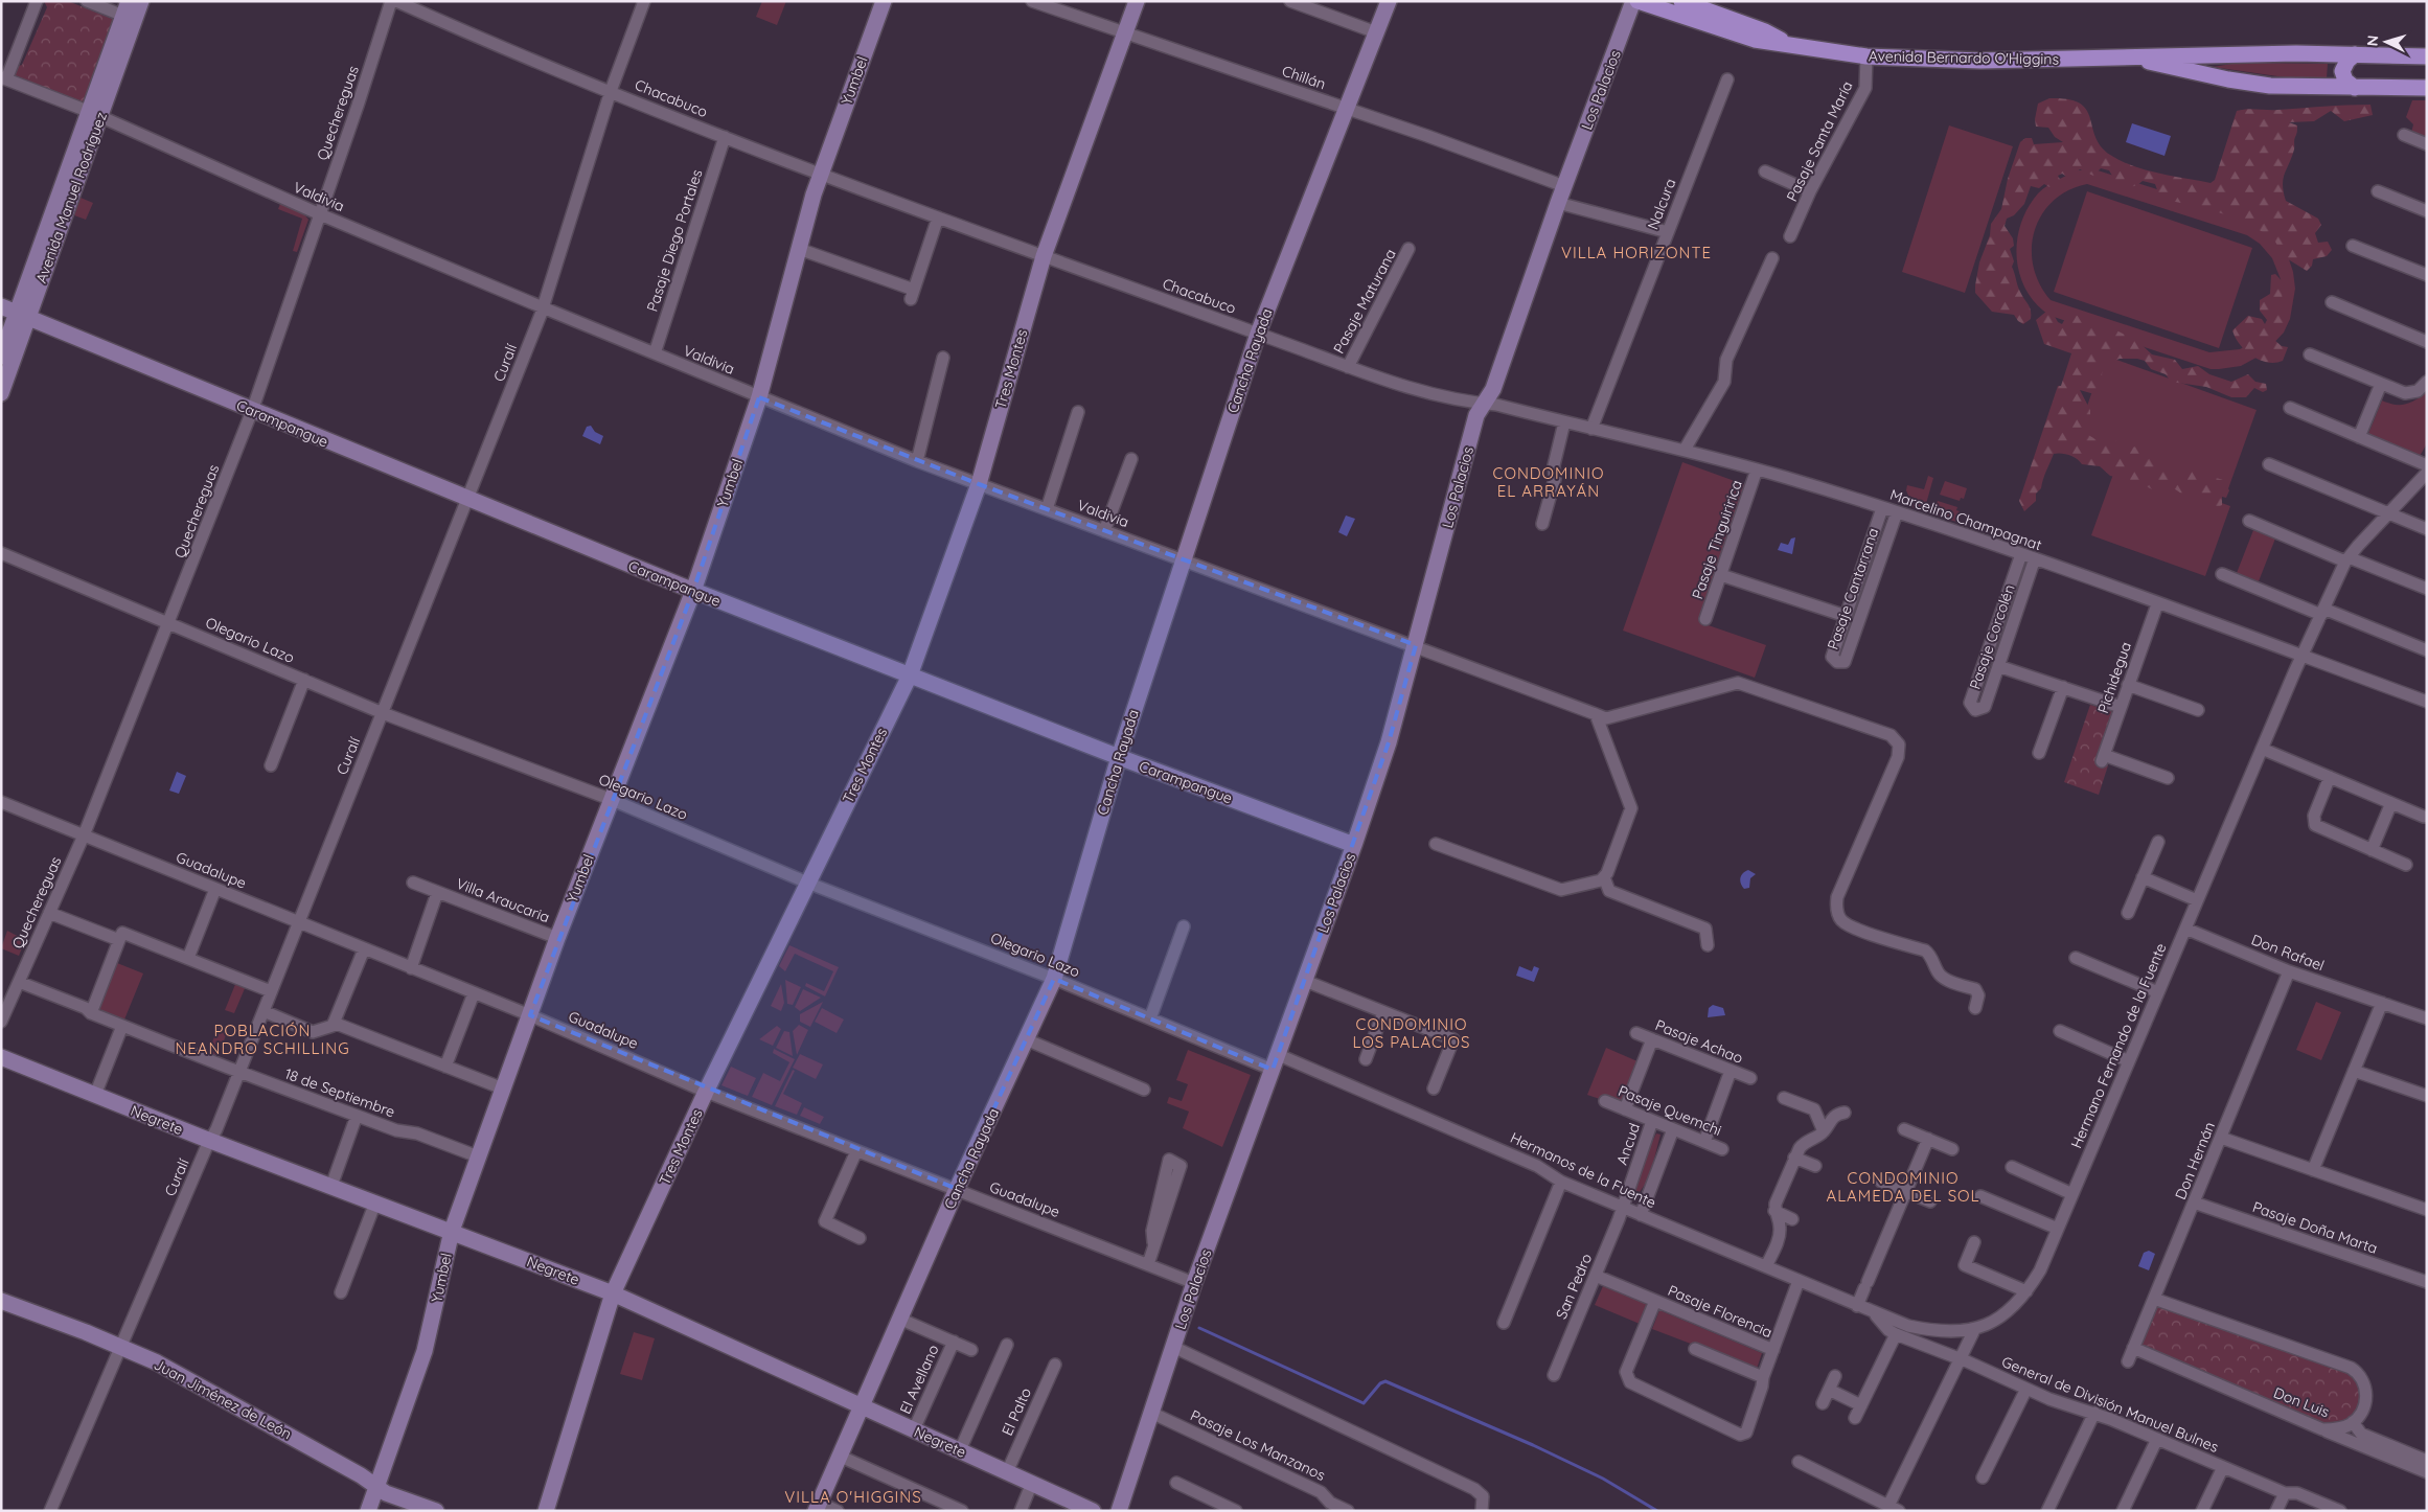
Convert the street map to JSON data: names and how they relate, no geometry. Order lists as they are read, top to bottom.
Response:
{
  "streets": {
    "main road": [
      "Avenida Bernardo O'Higgins",
      "Yumbel",
      "Los Palacios",
      "Avenida Manuel Rodríguez",
      "Cancha Rayada",
      "Tres Montes",
      "Carampangue",
      "Negrete",
      "Juan Jiménez de León"
    ],
    "street": [
      "Chillán",
      "Chacabuco",
      "Quechereguas",
      "Pasaje Santa María",
      "Valdivia",
      "Nalcura",
      "Pasaje Diego Portales",
      "Pasaje Maturana",
      "Curalí",
      "Marcelino Champagnat",
      "Pasaje Tinguiririca",
      "Pasaje Cantarrana",
      "Pasaje Corcolén",
      "Olegario Lazo",
      "Pichidegua",
      "Guadalupe",
      "Villa Araucaria",
      "Don Rafael",
      "Pasaje Achao",
      "Hermano Fernando de la Fuente",
      "18 de Septiembre",
      "Pasaje Quemchi",
      "Ancud",
      "Don Hernán",
      "Hermanos de la Fuente",
      "Pasaje Doña Marta",
      "San Pedro",
      "Pasaje Florencia",
      "El Avellano",
      "Don Luis",
      "General de División Manuel Bulnes",
      "El Palto",
      "Pasaje Los Manzanos"
    ]
  },
  "crossings": [
    ["Avenida Bernardo O'Higgins", "Pasaje Santa María"],
    ["Chillán", "Los Palacios"],
    ["Chillán", "Cancha Rayada"],
    ["Chillán", "Tres Montes"],
    ["Yumbel", "Chacabuco"],
    ["Yumbel", "Valdivia"],
    ["Yumbel", "Carampangue"],
    ["Yumbel", "Olegario Lazo"],
    ["Yumbel", "Guadalupe"],
    ["Yumbel", "Villa Araucaria"],
    ["Yumbel", "18 de Septiembre"],
    ["Yumbel", "Negrete"],
    ["Yumbel", "Juan Jiménez de León"],
    ["Los Palacios", "Chacabuco"],
    ["Los Palacios", "Valdivia"],
    ["Los Palacios", "Carampangue"],
    ["Los Palacios", "Marcelino Champagnat"],
    ["Los Palacios", "Olegario Lazo"],
    ["Los Palacios", "Guadalupe"],
    ["Los Palacios", "Hermanos de la Fuente"],
    ["Los Palacios", "Pasaje Los Manzanos"],
    ["Chacabuco", "Pasaje Diego Portales"],
    ["Chacabuco", "Pasaje Maturana"],
    ["Chacabuco", "Cancha Rayada"],
    ["Chacabuco", "Curalí"],
    ["Chacabuco", "Tres Montes"],
    ["Chacabuco", "Marcelino Champagnat"],
    ["Quechereguas", "Valdivia"],
    ["Quechereguas", "Carampangue"],
    ["Quechereguas", "Olegario Lazo"],
    ["Quechereguas", "Guadalupe"],
    ["Quechereguas", "18 de Septiembre"],
    ["Valdivia", "Avenida Manuel Rodríguez"],
    ["Valdivia", "Pasaje Diego Portales"],
    ["Valdivia", "Cancha Rayada"],
    ["Valdivia", "Curalí"],
    ["Valdivia", "Tres Montes"],
    ["Avenida Manuel Rodríguez", "Carampangue"],
    ["Nalcura", "Marcelino Champagnat"],
    ["Cancha Rayada", "Carampangue"],
    ["Cancha Rayada", "Olegario Lazo"],
    ["Cancha Rayada", "Guadalupe"],
    ["Cancha Rayada", "Negrete"],
    ["Curalí", "Carampangue"],
    ["Curalí", "Olegario Lazo"],
    ["Curalí", "Guadalupe"],
    ["Curalí", "18 de Septiembre"],
    ["Curalí", "Negrete"],
    ["Curalí", "Juan Jiménez de León"],
    ["Tres Montes", "Carampangue"],
    ["Tres Montes", "Olegario Lazo"],
    ["Tres Montes", "Guadalupe"],
    ["Tres Montes", "Negrete"],
    ["Marcelino Champagnat", "Pasaje Tinguiririca"],
    ["Marcelino Champagnat", "Pasaje Cantarrana"],
    ["Marcelino Champagnat", "Pasaje Corcolén"],
    ["Marcelino Champagnat", "Pichidegua"],
    ["Marcelino Champagnat", "Hermano Fernando de la Fuente"],
    ["Olegario Lazo", "Hermanos de la Fuente"],
    ["Guadalupe", "Villa Araucaria"],
    ["Don Rafael", "Hermano Fernando de la Fuente"],
    ["Don Rafael", "Don Hernán"],
    ["Hermano Fernando de la Fuente", "Hermanos de la Fuente"],
    ["Hermano Fernando de la Fuente", "General de División Manuel Bulnes"],
    ["Pasaje Quemchi", "Ancud"],
    ["Negrete", "El Avellano"],
    ["Negrete", "El Palto"],
    ["Ancud", "Hermanos de la Fuente"],
    ["Ancud", "San Pedro"],
    ["Don Hernán", "Pasaje Doña Marta"],
    ["Don Hernán", "Don Luis"],
    ["Hermanos de la Fuente", "San Pedro"],
    ["Hermanos de la Fuente", "Pasaje Florencia"],
    ["Hermanos de la Fuente", "General de División Manuel Bulnes"],
    ["San Pedro", "Pasaje Florencia"]
  ],
  "districts": [
    "VILLA HORIZONTE",
    "CONDOMINIO EL ARRAYÁN",
    "CONDOMINIO LOS PALACIOS",
    "POBLACIÓN NEANDRO SCHILLING",
    "CONDOMINIO ALAMEDA DEL SOL",
    "VILLA O'HIGGINS"
  ],
  "north": "left"
}
